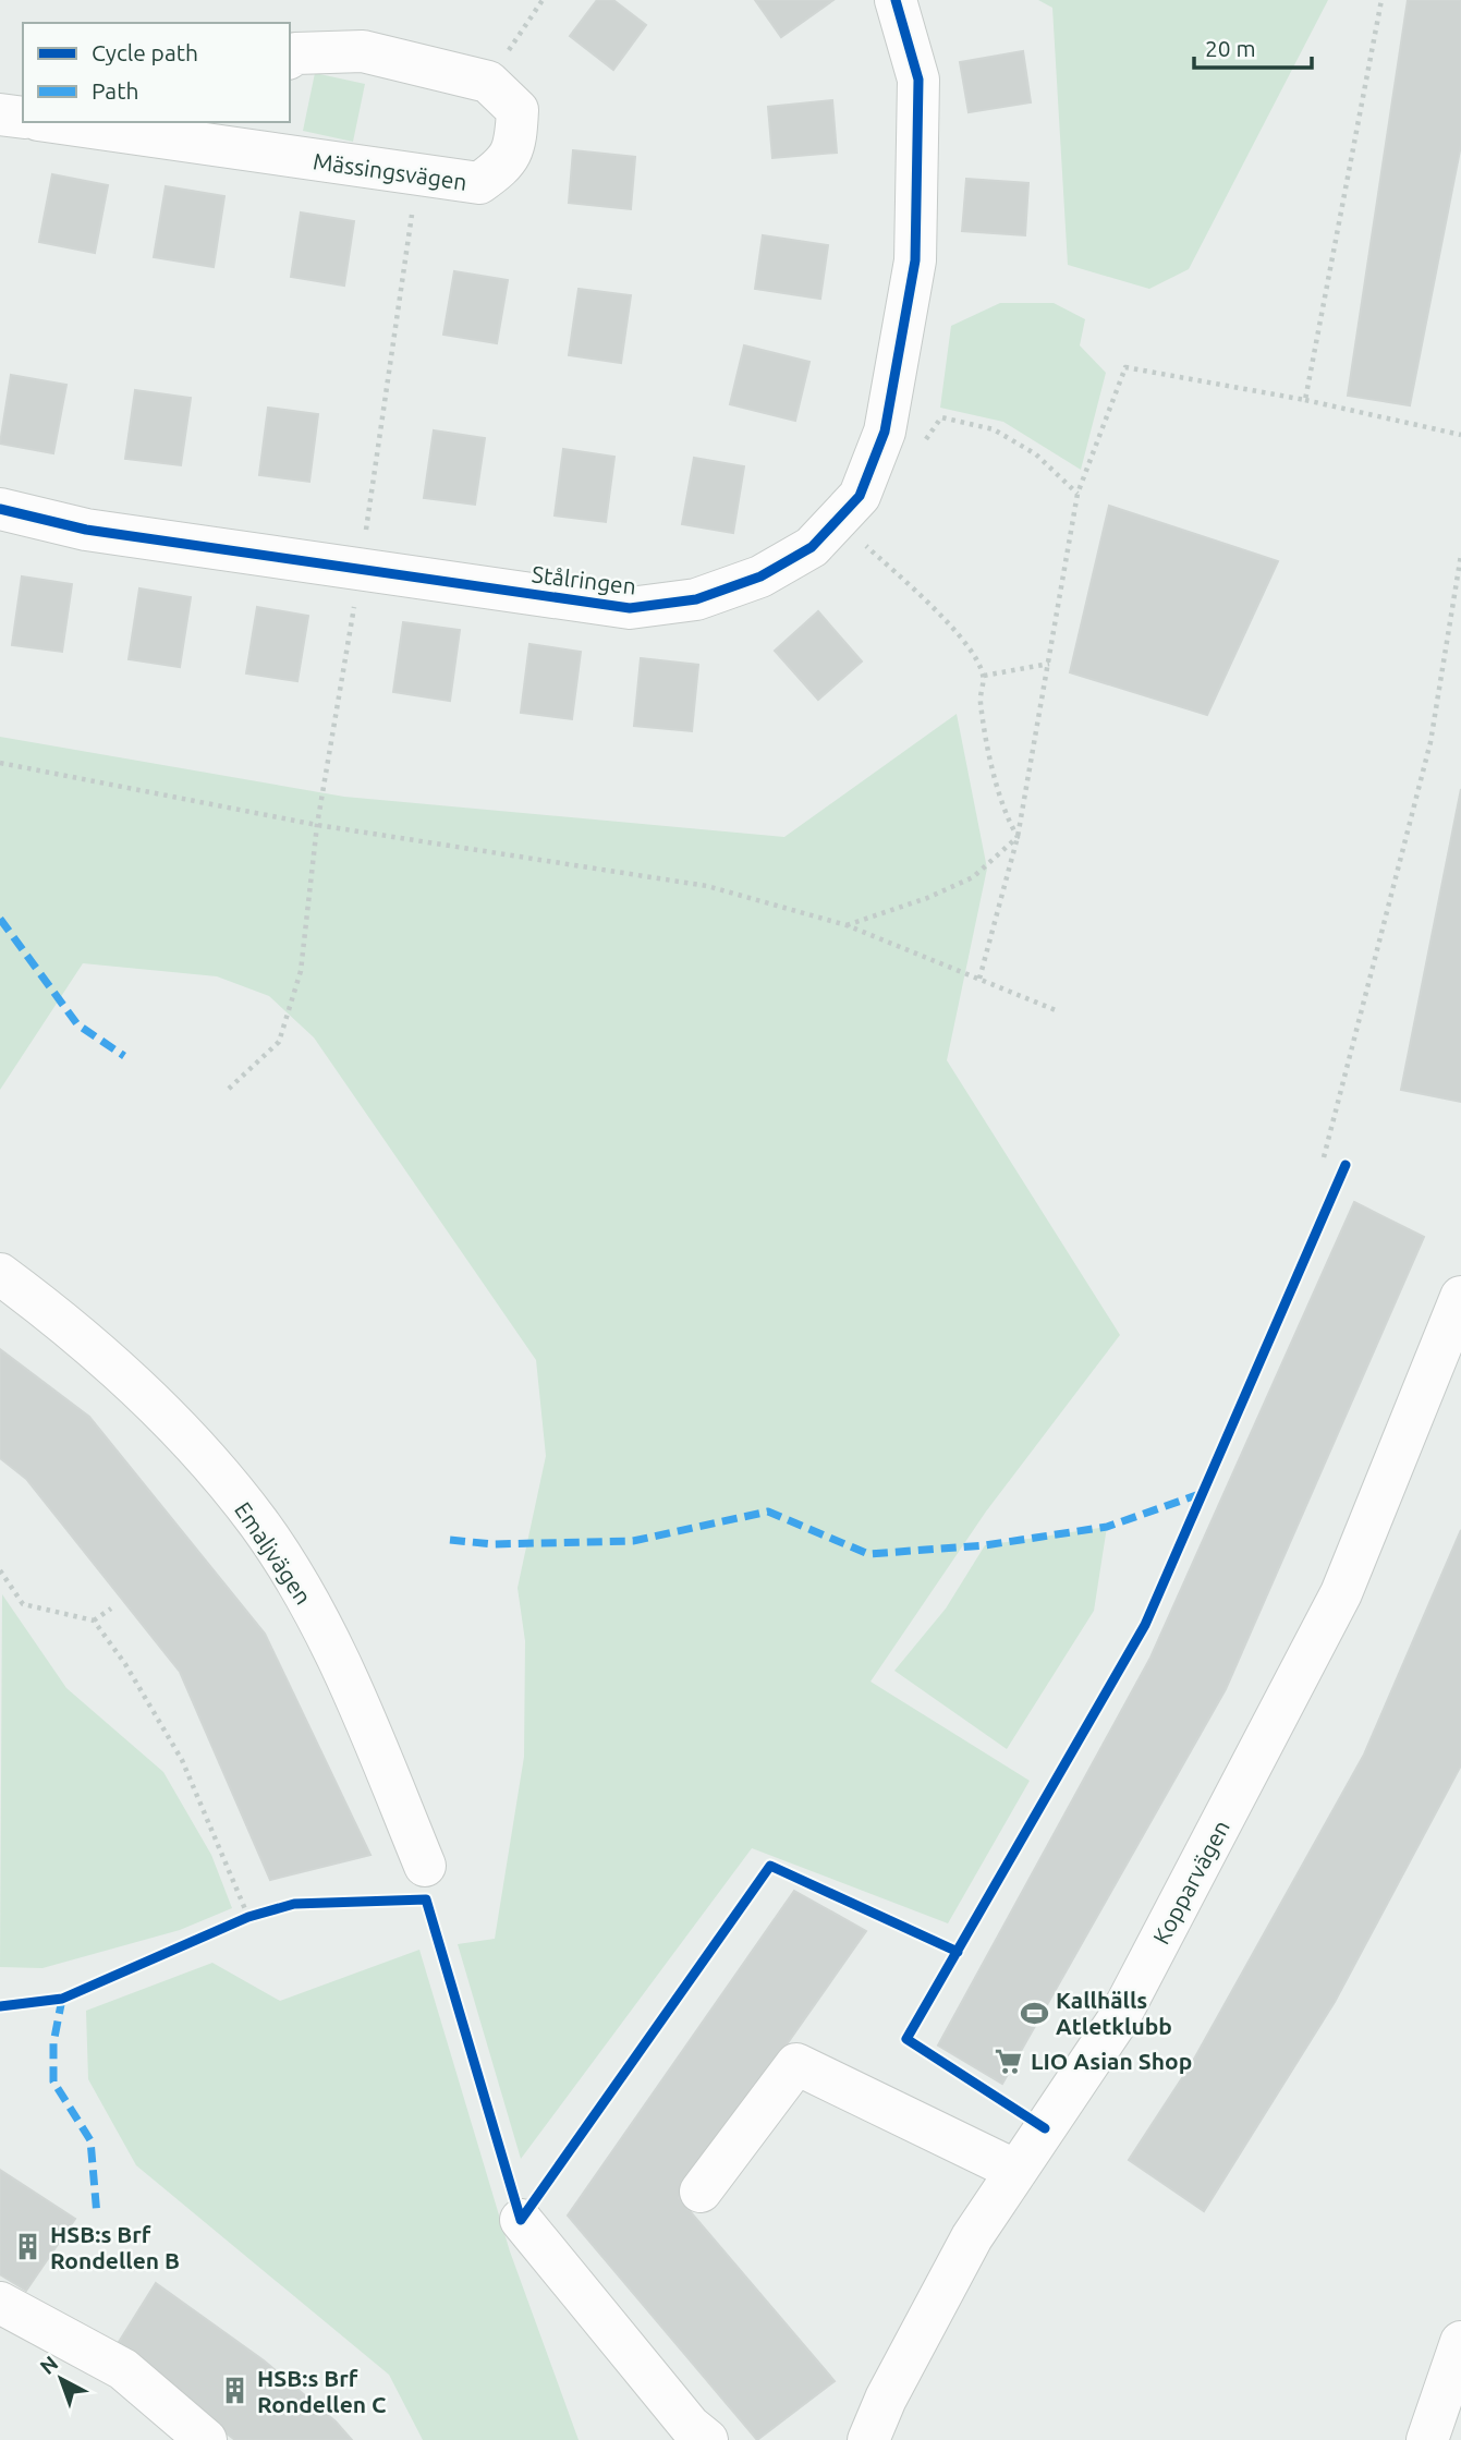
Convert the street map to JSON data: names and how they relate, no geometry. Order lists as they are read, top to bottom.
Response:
{
  "streets": {
    "street": [
      "Mässingsvägen",
      "Stålringen",
      "Emaljvägen",
      "Kopparvägen"
    ]
  },
  "places": {
    "sports": ["Kallhälls Atletklubb"],
    "supermarket": ["LIO Asian Shop"],
    "building": ["HSB:s Brf Rondellen B", "HSB:s Brf Rondellen C"]
  },
  "legend": ["Cycle path", "Path"],
  "scale_bar": "20 m",
  "north": "top left"
}
